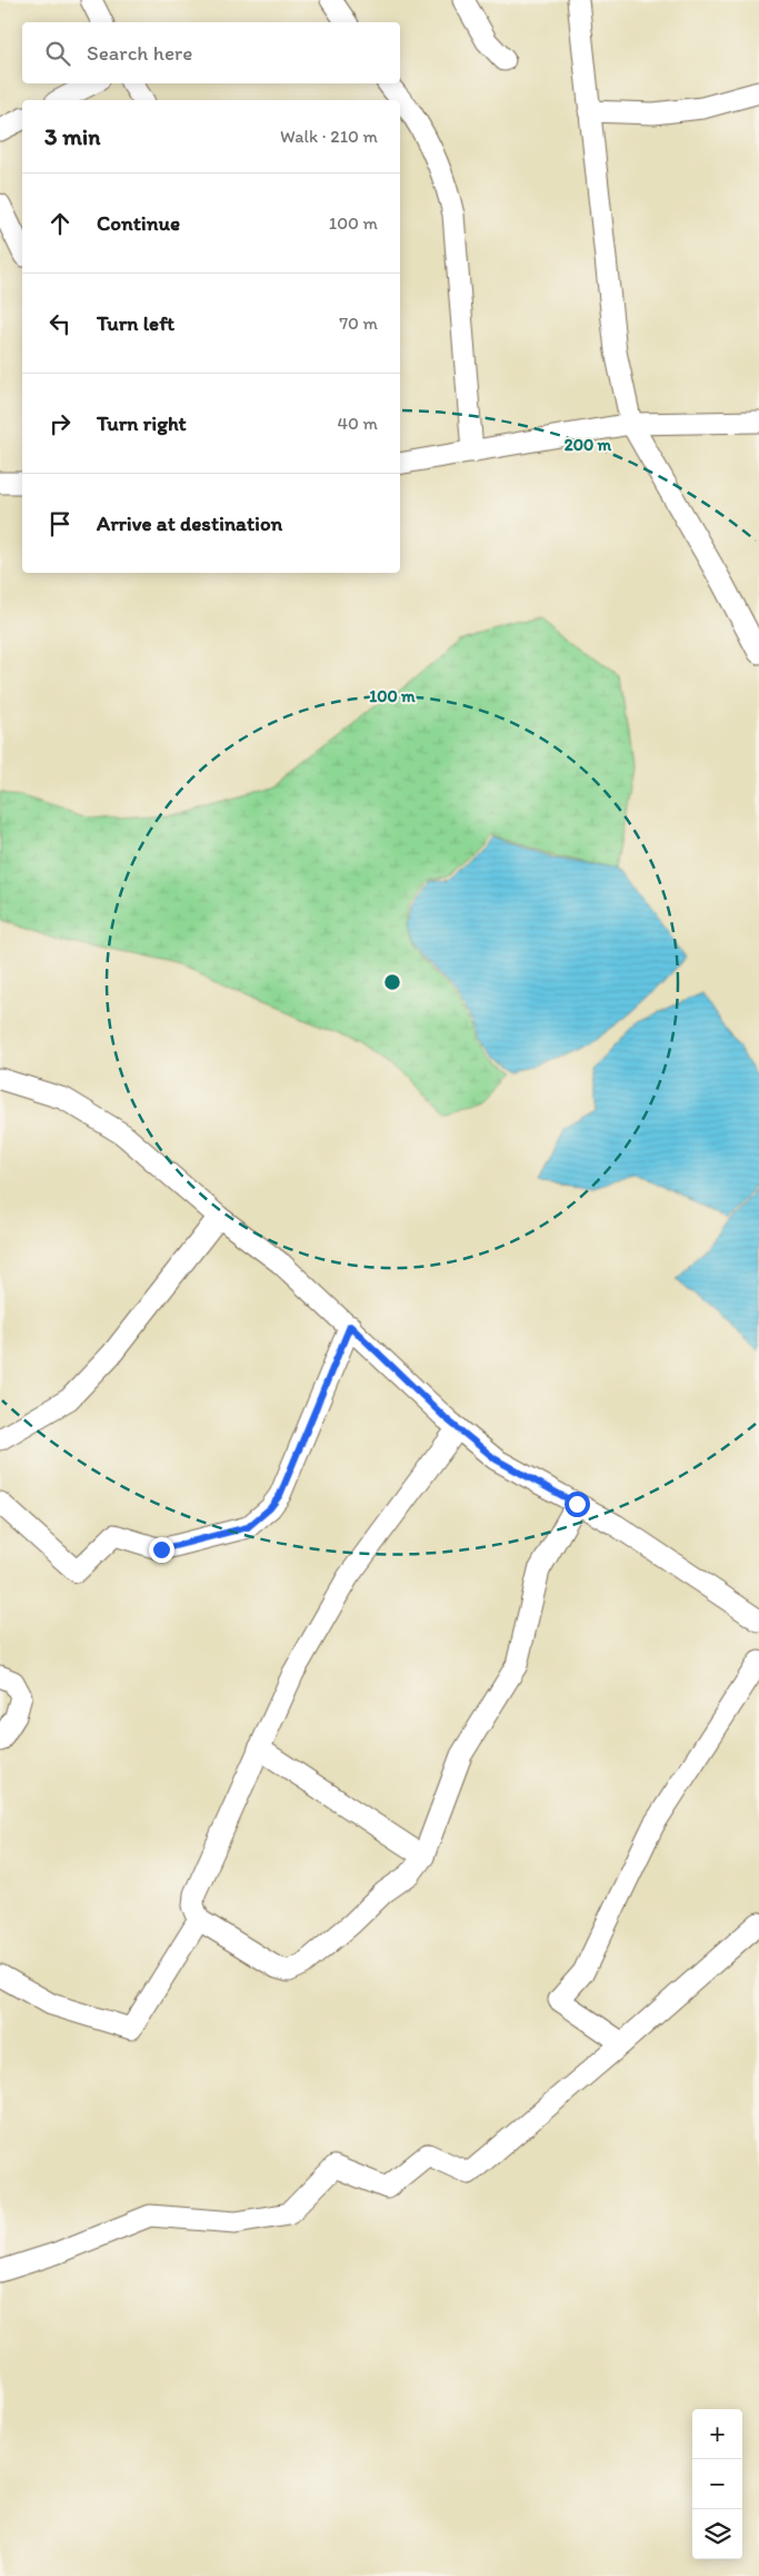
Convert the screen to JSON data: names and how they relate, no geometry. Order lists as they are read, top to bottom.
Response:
{
  "page": {
    "search": "Search here",
    "heading": ["3 min", "Walk · 210 m"],
    "list": [
      ["Continue", "100 m"],
      ["Turn left", "70 m"],
      ["Turn right", "40 m"],
      "Arrive at destination"
    ],
    "map_buttons": ["+", "−"]
  },
  "rings": ["200 m", "100 m"]
}
